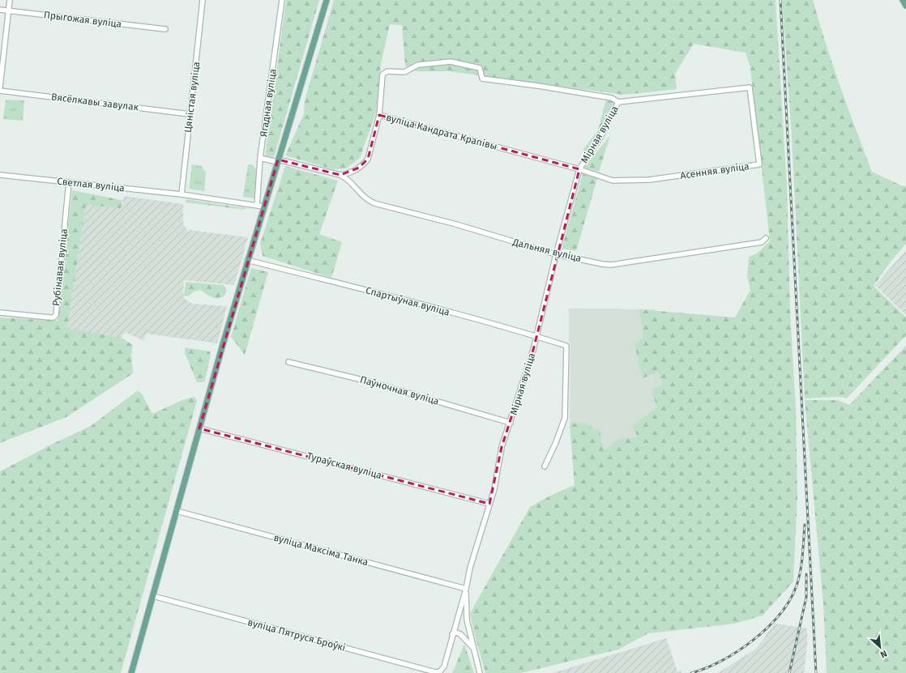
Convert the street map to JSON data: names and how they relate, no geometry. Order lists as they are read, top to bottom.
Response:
{
  "streets": {
    "street": [
      "Прыгожая вуліца",
      "Цяністая вуліца",
      "Вясёлкавы завулак",
      "Ягадная вуліца",
      "вуліца Кандрата Крапівы",
      "Мірная вуліца",
      "Асенняя вуліца",
      "Светлая вуліца",
      "Дальняя вуліца",
      "Рубінавая вуліца",
      "Спартыўная вуліца",
      "Паўночная вуліца",
      "Тураўская вуліца",
      "вуліца Максіма Танка",
      "вуліца Пятруся Броўкі"
    ]
  },
  "crossings": [
    ["Цяністая вуліца", "Вясёлкавы завулак"],
    ["Цяністая вуліца", "Светлая вуліца"],
    ["Ягадная вуліца", "Светлая вуліца"],
    ["вуліца Кандрата Крапівы", "Мірная вуліца"],
    ["вуліца Кандрата Крапівы", "Асенняя вуліца"],
    ["Мірная вуліца", "Асенняя вуліца"],
    ["Мірная вуліца", "Дальняя вуліца"],
    ["Мірная вуліца", "Спартыўная вуліца"],
    ["Мірная вуліца", "Паўночная вуліца"],
    ["Мірная вуліца", "Тураўская вуліца"],
    ["Мірная вуліца", "вуліца Максіма Танка"],
    ["Мірная вуліца", "вуліца Пятруся Броўкі"],
    ["Светлая вуліца", "Рубінавая вуліца"]
  ],
  "north": "bottom right"
}
